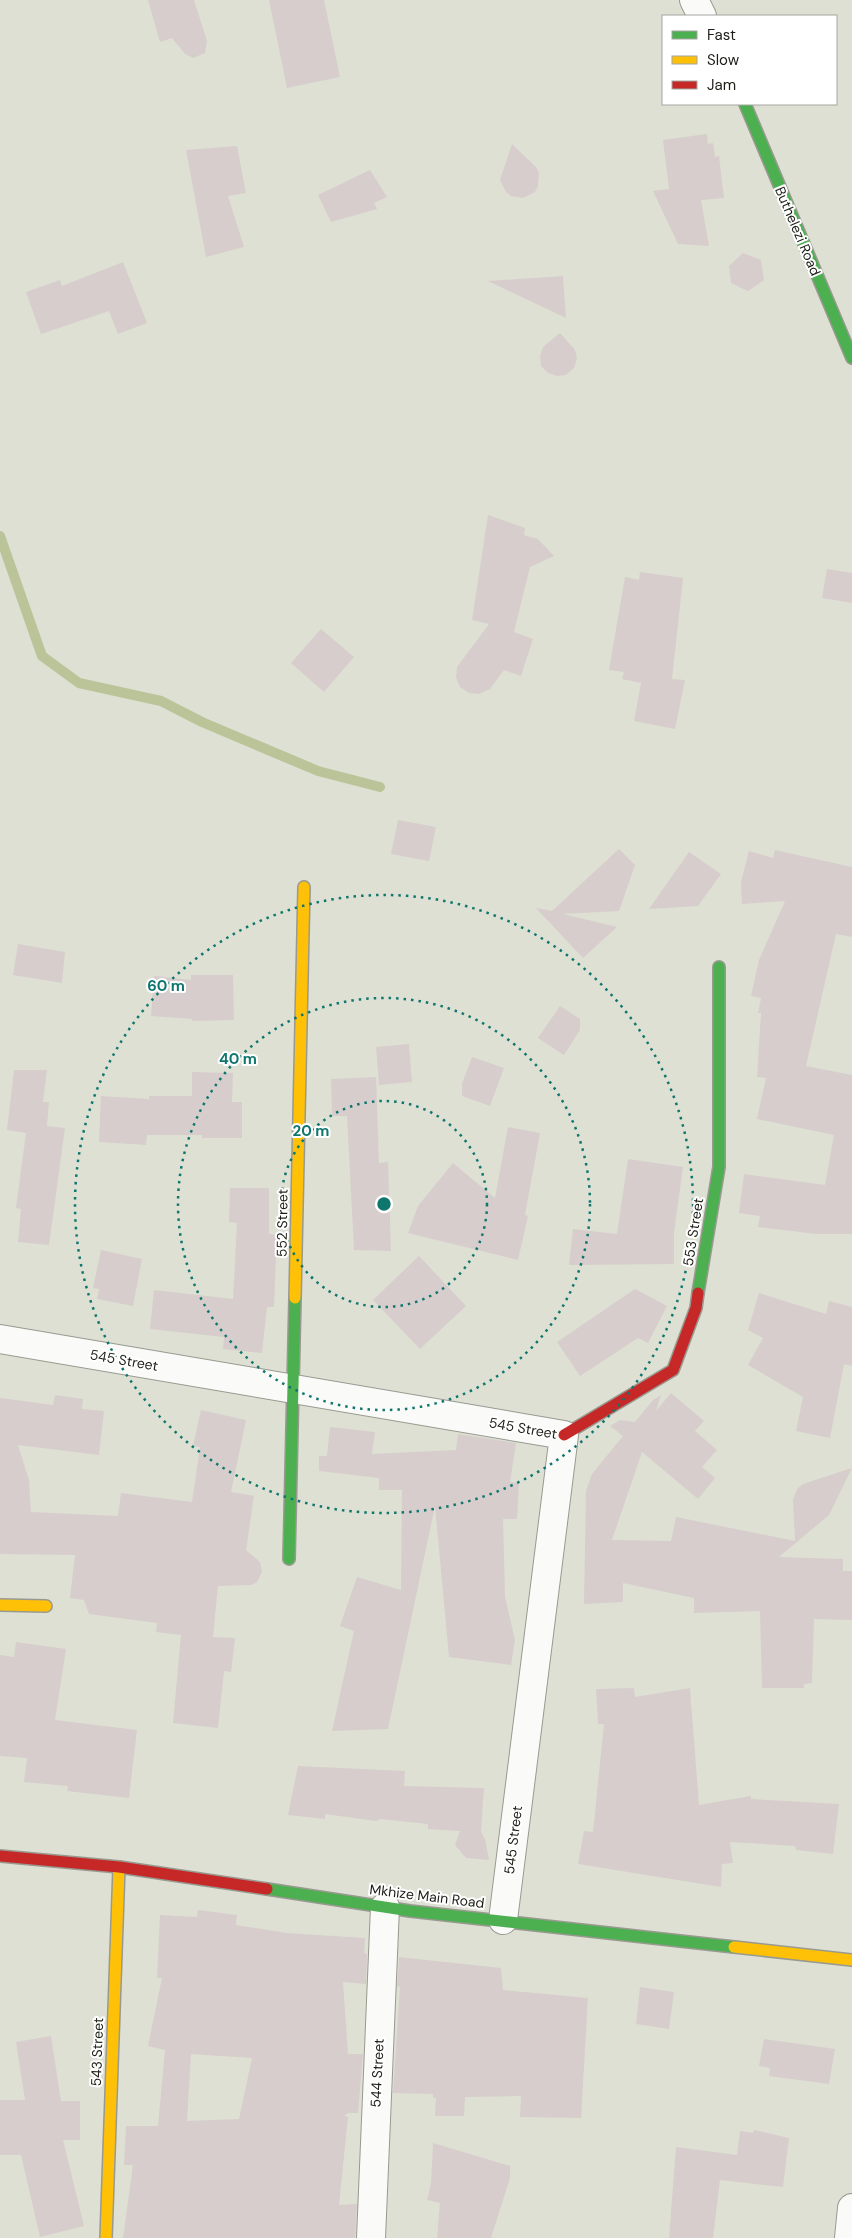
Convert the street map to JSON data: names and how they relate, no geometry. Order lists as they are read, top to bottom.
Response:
{
  "streets": {
    "street": [
      "Buthelezi Road",
      "552 Street",
      "553 Street",
      "545 Street",
      "Mkhize Main Road",
      "543 Street",
      "544 Street"
    ]
  },
  "crossings": [
    ["552 Street", "545 Street"],
    ["553 Street", "545 Street"],
    ["545 Street", "Mkhize Main Road"],
    ["Mkhize Main Road", "543 Street"],
    ["Mkhize Main Road", "544 Street"]
  ],
  "legend": ["Fast", "Slow", "Jam"],
  "rings": ["60 m", "40 m", "20 m"]
}
